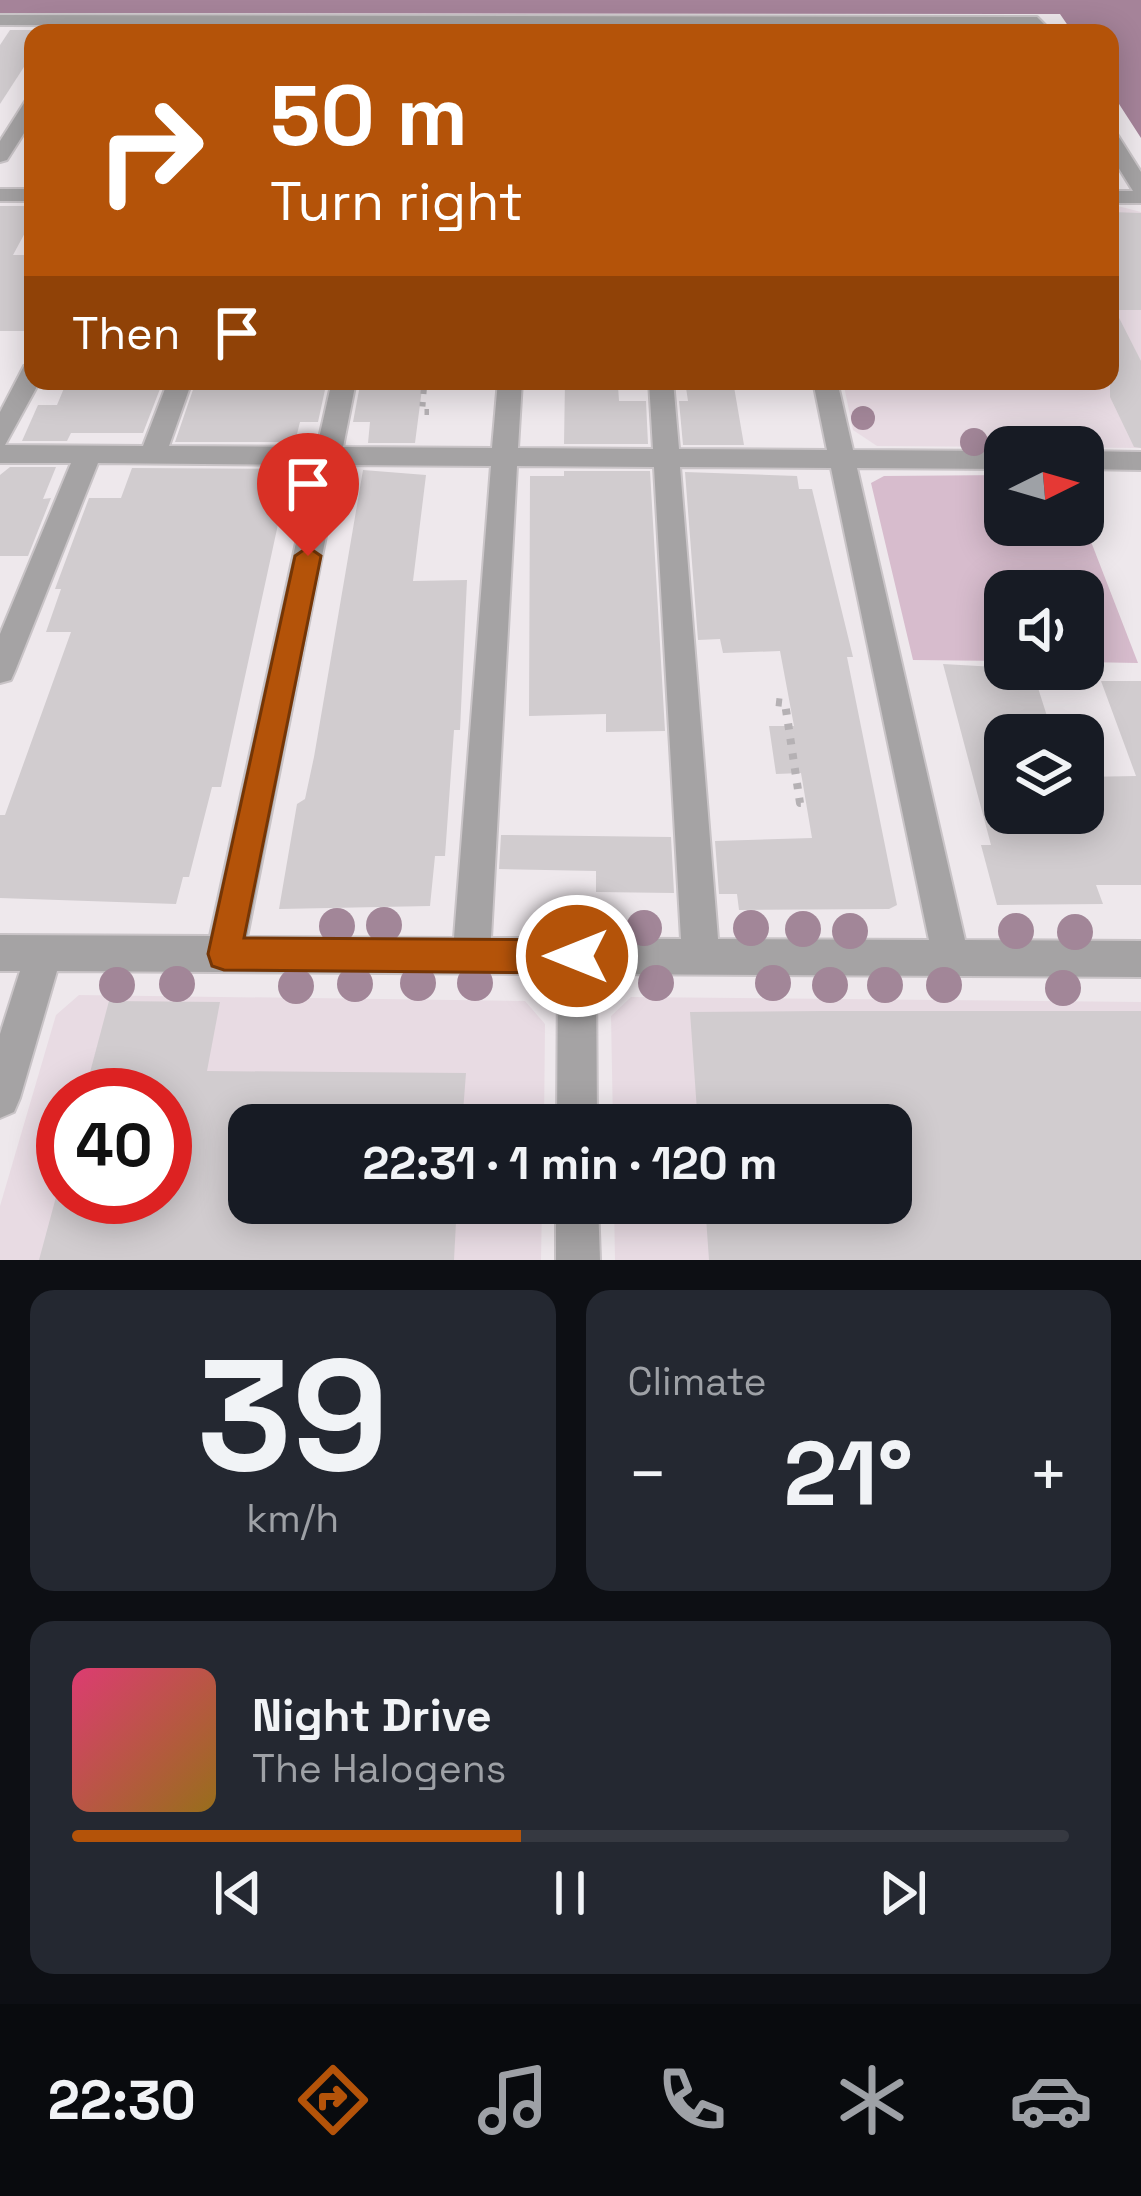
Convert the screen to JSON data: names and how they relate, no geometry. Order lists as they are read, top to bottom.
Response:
{
  "north": "right",
  "page": {
    "turn": ["50 m", "Turn right"],
    "then": "Then",
    "limit": "40",
    "trip": "22:31 · 1 min · 120 m",
    "tile": [
      ["39", "km/h"],
      "Climate"
    ],
    "heat": ["−", "21°", "+"],
    "song": ["Night Drive", "The Halogens"],
    "tabs": "22:30"
  }
}
